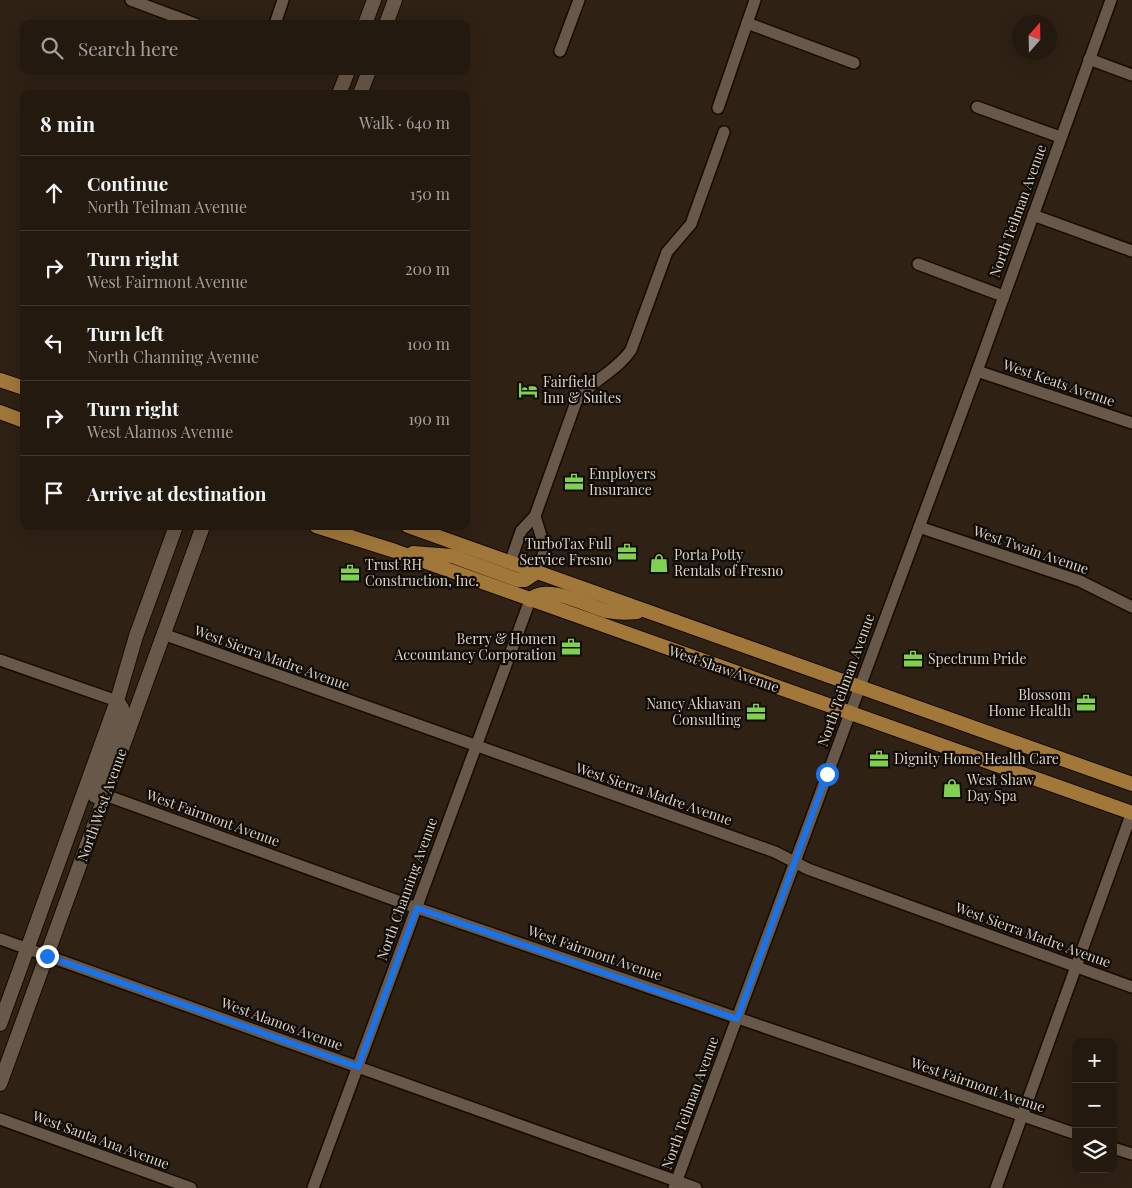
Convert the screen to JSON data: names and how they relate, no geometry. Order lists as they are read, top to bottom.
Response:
{
  "streets": {
    "main road": ["West Shaw Avenue", "North West Avenue"],
    "street": [
      "North Teilman Avenue",
      "West Keats Avenue",
      "West Twain Avenue",
      "West Sierra Madre Avenue",
      "West Fairmont Avenue",
      "North Channing Avenue",
      "West Alamos Avenue",
      "West Santa Ana Avenue"
    ]
  },
  "crossings": [
    ["North Teilman Avenue", "West Keats Avenue"],
    ["North Teilman Avenue", "West Twain Avenue"],
    ["North Teilman Avenue", "West Sierra Madre Avenue"],
    ["North Teilman Avenue", "West Shaw Avenue"],
    ["North Teilman Avenue", "West Fairmont Avenue"],
    ["North Teilman Avenue", "West Alamos Avenue"],
    ["West Sierra Madre Avenue", "North West Avenue"],
    ["West Sierra Madre Avenue", "North Channing Avenue"],
    ["West Shaw Avenue", "North Channing Avenue"],
    ["North West Avenue", "West Fairmont Avenue"],
    ["North West Avenue", "West Alamos Avenue"],
    ["West Fairmont Avenue", "North Channing Avenue"],
    ["North Channing Avenue", "West Alamos Avenue"]
  ],
  "places": {
    "hotel": ["Fairfield Inn & Suites"],
    "office": [
      "Employers Insurance",
      "TurboTax Full Service Fresno",
      "Trust RH Construction, Inc.",
      "Berry & Homen Accountancy Corporation",
      "Spectrum Pride",
      "Blossom Home Health",
      "Nancy Akhavan Consulting",
      "Dignity Home Health Care"
    ],
    "shop": ["Porta Potty Rentals of Fresno", "West Shaw Day Spa"]
  },
  "north": "top",
  "page": {
    "search": "Search here",
    "heading": ["8 min", "Walk · 640 m"],
    "list": [
      ["Continue", "North Teilman Avenue", "150 m"],
      ["Turn right", "West Fairmont Avenue", "200 m"],
      ["Turn left", "North Channing Avenue", "100 m"],
      ["Turn right", "West Alamos Avenue", "190 m"],
      "Arrive at destination"
    ],
    "map_buttons": ["+", "−"]
  }
}
